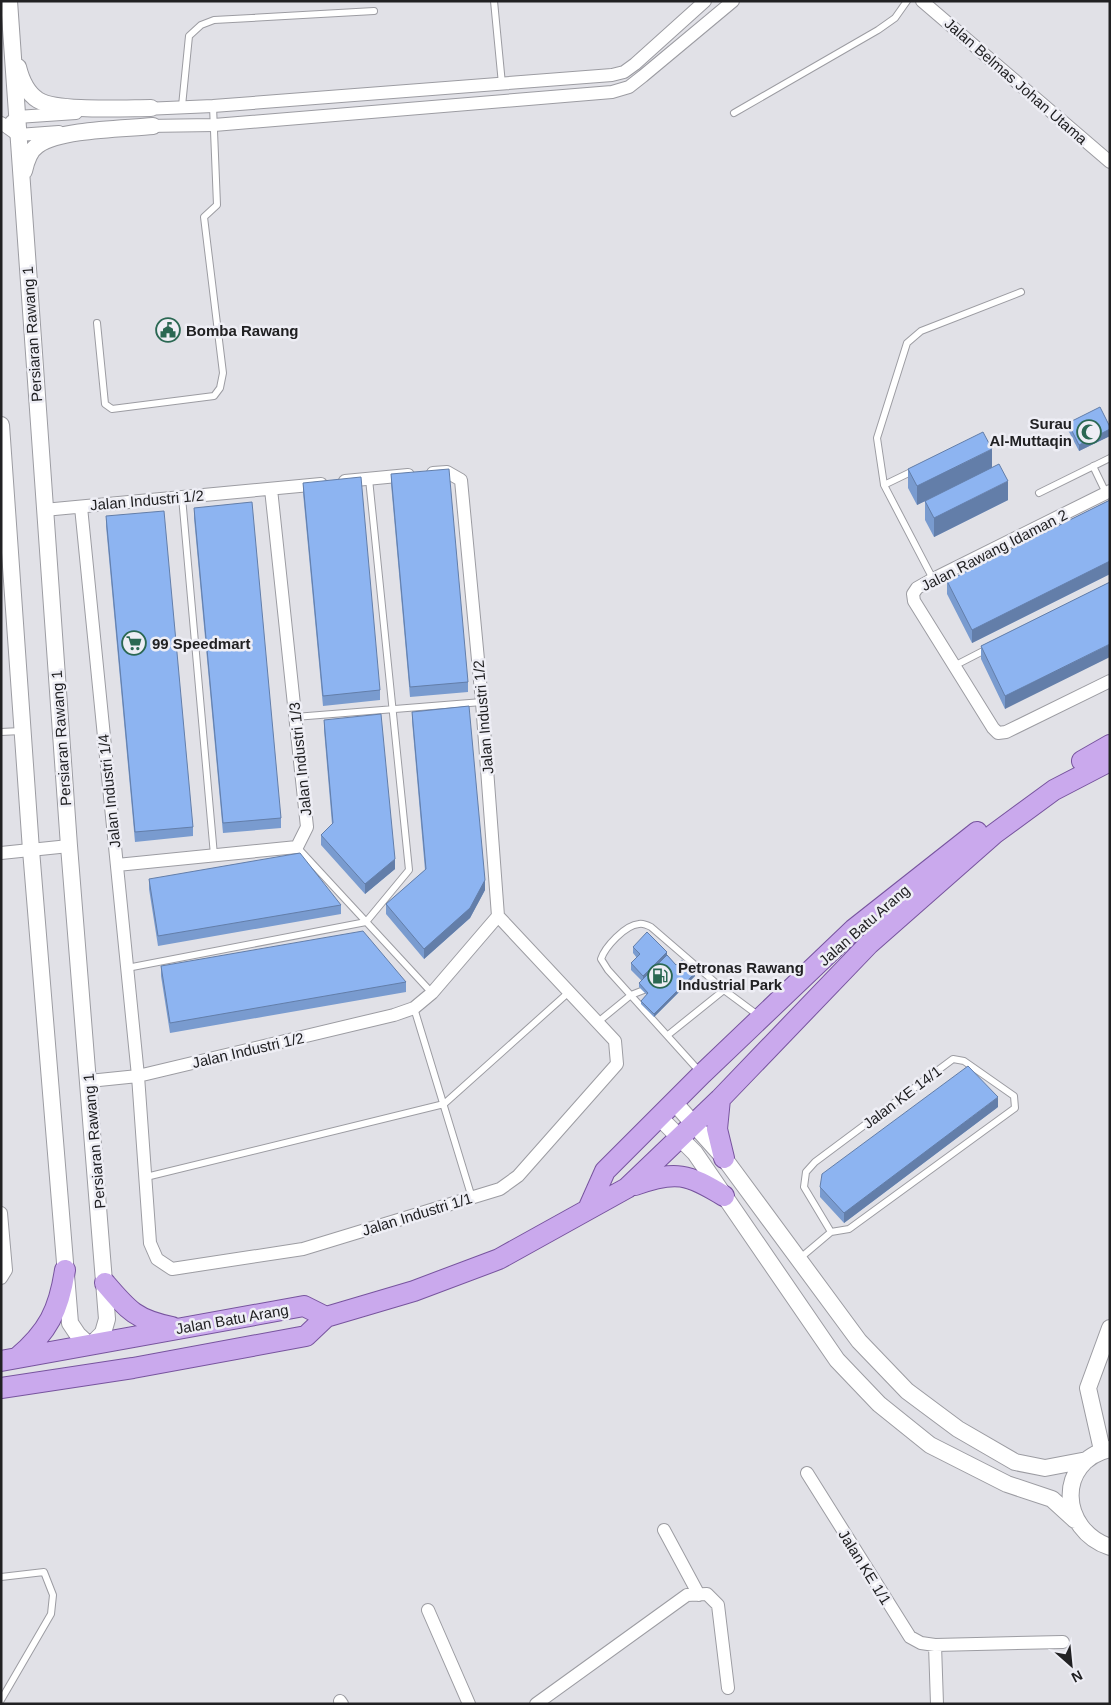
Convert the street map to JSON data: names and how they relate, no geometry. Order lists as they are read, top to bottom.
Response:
{
  "streets": {
    "main road": ["Jalan Batu Arang"],
    "street": [
      "Jalan Belmas Johan Utama",
      "Persiaran Rawang 1",
      "Jalan Industri 1/2",
      "Jalan Rawang Idaman 2",
      "Jalan Industri 1/3",
      "Jalan Industri 1/4",
      "Jalan Industri 1/1",
      "Jalan KE 1/1"
    ],
    "lane": ["Jalan KE 14/1"]
  },
  "crossings": [
    ["Persiaran Rawang 1", "Jalan Industri 1/2"],
    ["Persiaran Rawang 1", "Jalan Batu Arang"],
    ["Jalan Industri 1/2", "Jalan Industri 1/3"],
    ["Jalan Industri 1/2", "Jalan Industri 1/4"],
    ["Jalan Industri 1/2", "Jalan Industri 1/1"],
    ["Jalan Industri 1/4", "Jalan Industri 1/1"]
  ],
  "places": {
    "public building": ["Bomba Rawang"],
    "mosque": ["Surau Al-Muttaqin"],
    "supermarket": ["99 Speedmart"],
    "fuel station": ["Petronas Rawang Industrial Park"]
  },
  "north": "bottom right"
}
